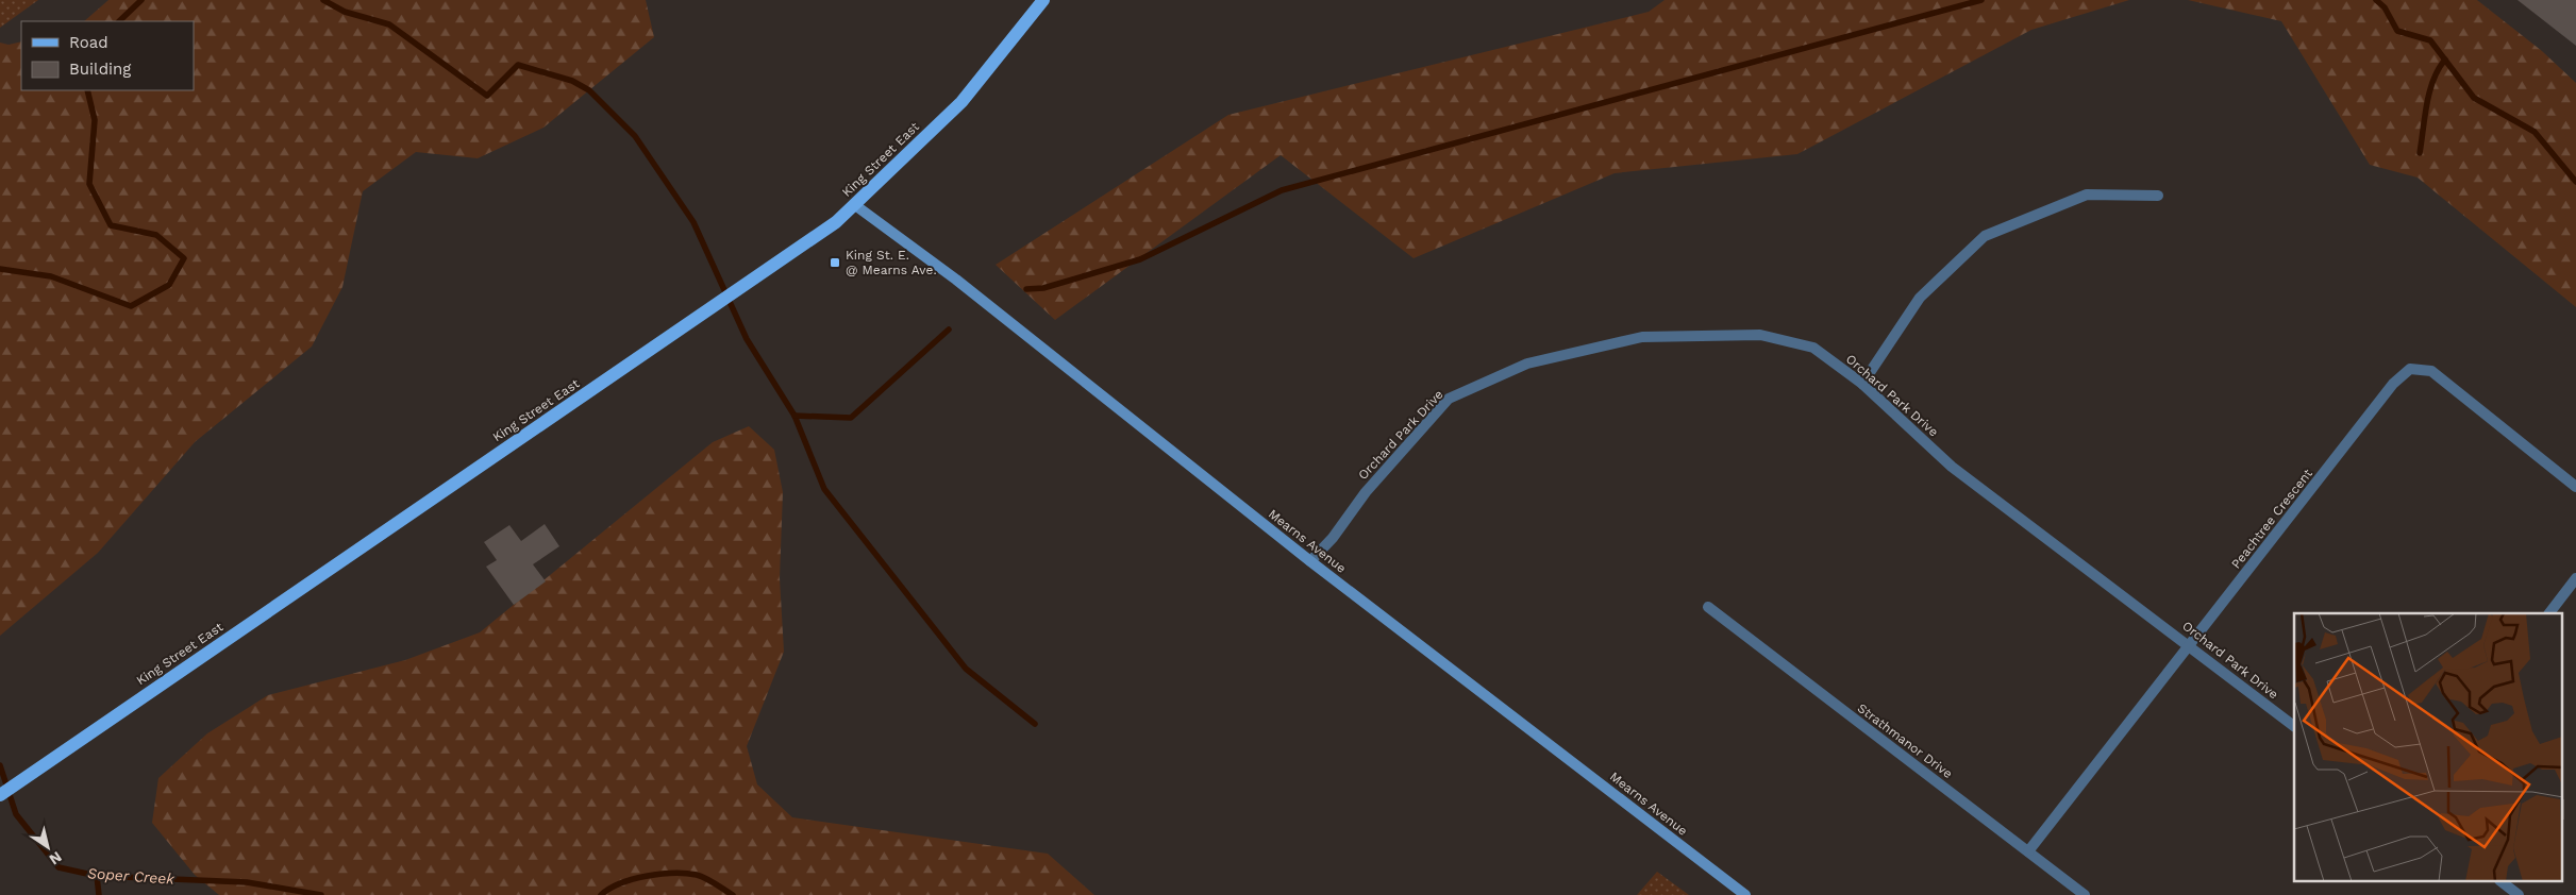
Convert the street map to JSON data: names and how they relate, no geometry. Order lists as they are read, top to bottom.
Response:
{
  "streets": {
    "main road": ["King Street East"],
    "street": [
      "Orchard Park Drive",
      "Peachtree Crescent",
      "Mearns Avenue",
      "Strathmanor Drive"
    ]
  },
  "crossings": [
    ["King Street East", "Mearns Avenue"],
    ["Orchard Park Drive", "Peachtree Crescent"],
    ["Orchard Park Drive", "Mearns Avenue"],
    ["Peachtree Crescent", "Strathmanor Drive"]
  ],
  "water": ["Soper Creek"],
  "places": {
    "transit": ["King St. E. @ Mearns Ave."]
  },
  "legend": ["Road", "Building"],
  "north": "bottom right"
}
